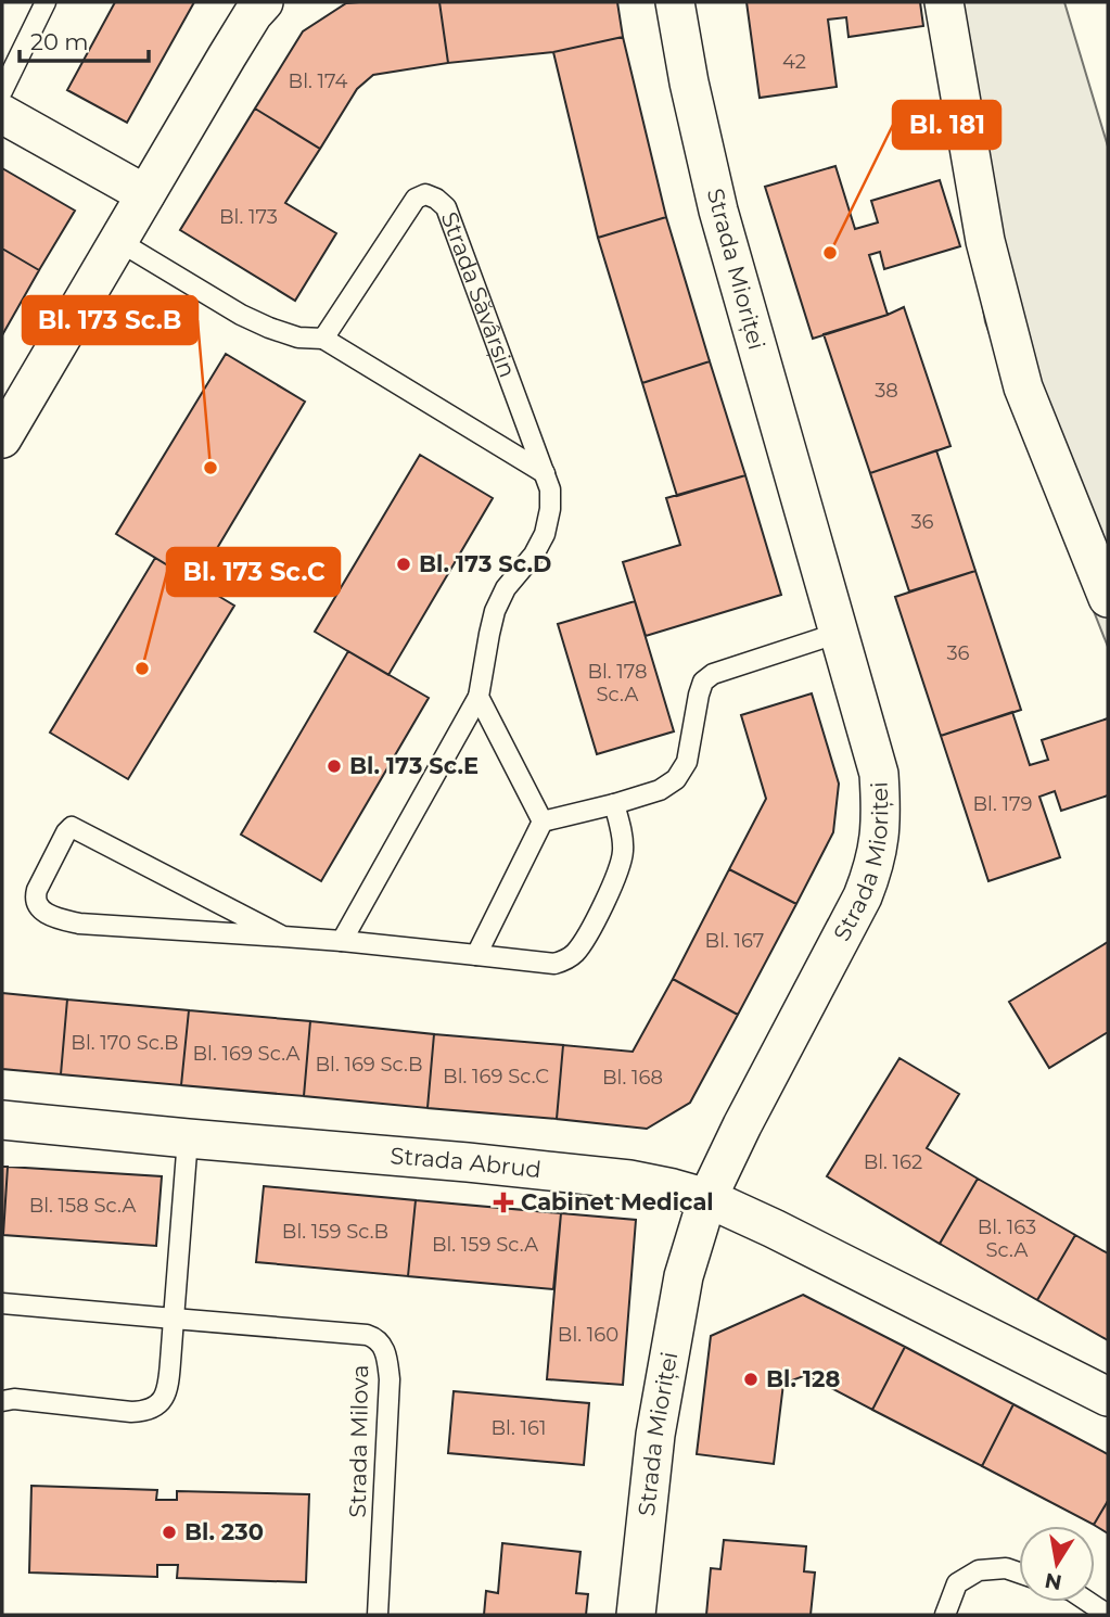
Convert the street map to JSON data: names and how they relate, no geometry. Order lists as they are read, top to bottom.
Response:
{
  "streets": {
    "street": ["Strada Mioriței", "Strada Abrud"],
    "lane": ["Strada Săvârșin", "Strada Milova"]
  },
  "crossings": [
    ["Strada Mioriței", "Strada Abrud"]
  ],
  "places": {
    "other": [
      "Bl. 181",
      "Bl. 173 Sc.B",
      "Bl. 173 Sc.D",
      "Bl. 173 Sc.C",
      "Bl. 173 Sc.E",
      "Bl. 128",
      "Bl. 230"
    ],
    "health": ["Cabinet Medical"]
  },
  "house_numbers": [
    "42",
    "Bl. 174",
    "Bl. 173",
    "38",
    "36",
    "36",
    "Bl. 178 Sc.A",
    "Bl. 179",
    "Bl. 167",
    "Bl. 170 Sc.B",
    "Bl. 169 Sc.A",
    "Bl. 169 Sc.B",
    "Bl. 169 Sc.C",
    "Bl. 168",
    "Bl. 162",
    "Bl. 158 Sc.A",
    "Bl. 163 Sc.A",
    "Bl. 159 Sc.B",
    "Bl. 159 Sc.A",
    "Bl. 160",
    "Bl. 161"
  ],
  "scale_bar": "20 m",
  "north": "bottom"
}
